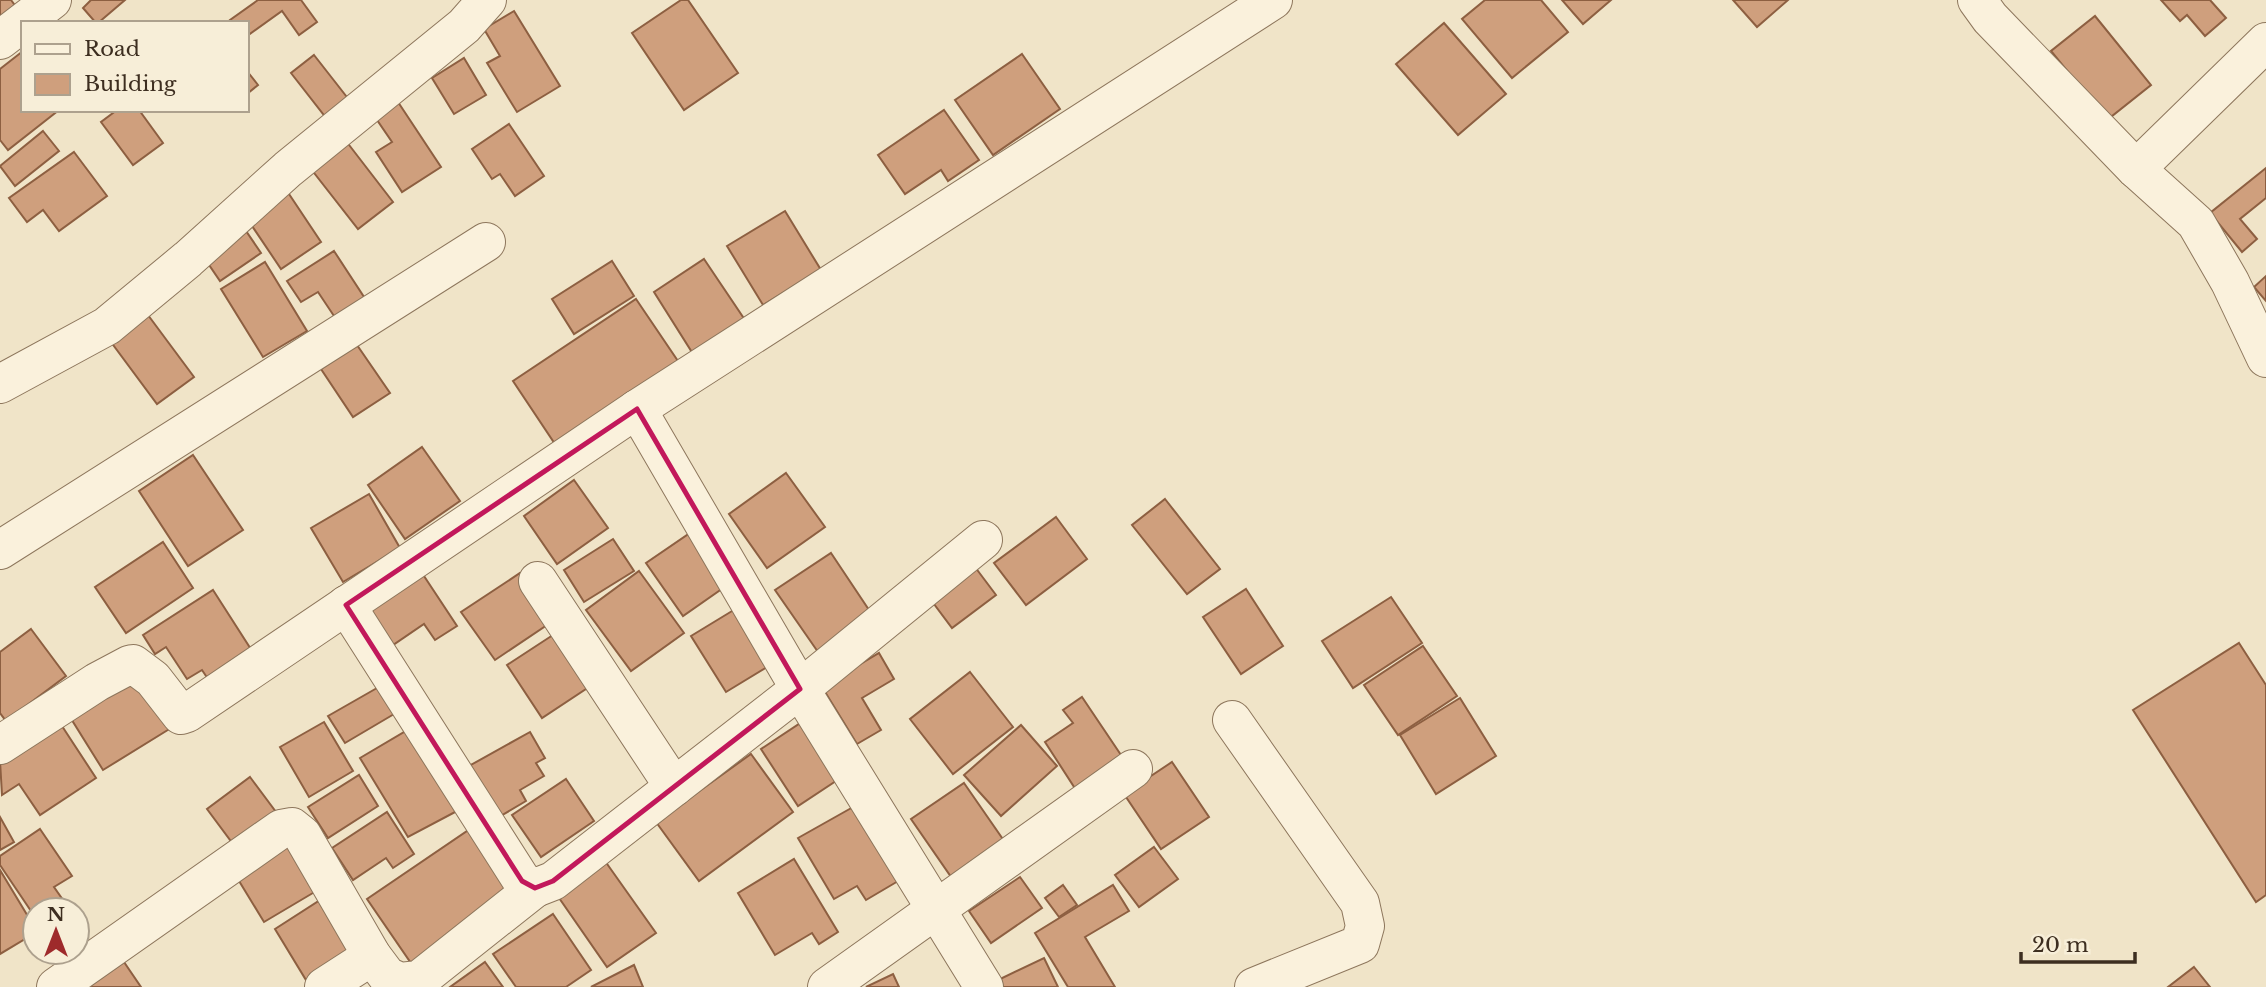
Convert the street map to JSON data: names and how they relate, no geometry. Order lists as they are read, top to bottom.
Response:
{
  "legend": ["Road", "Building"],
  "scale_bar": "20 m",
  "north": "top"
}
